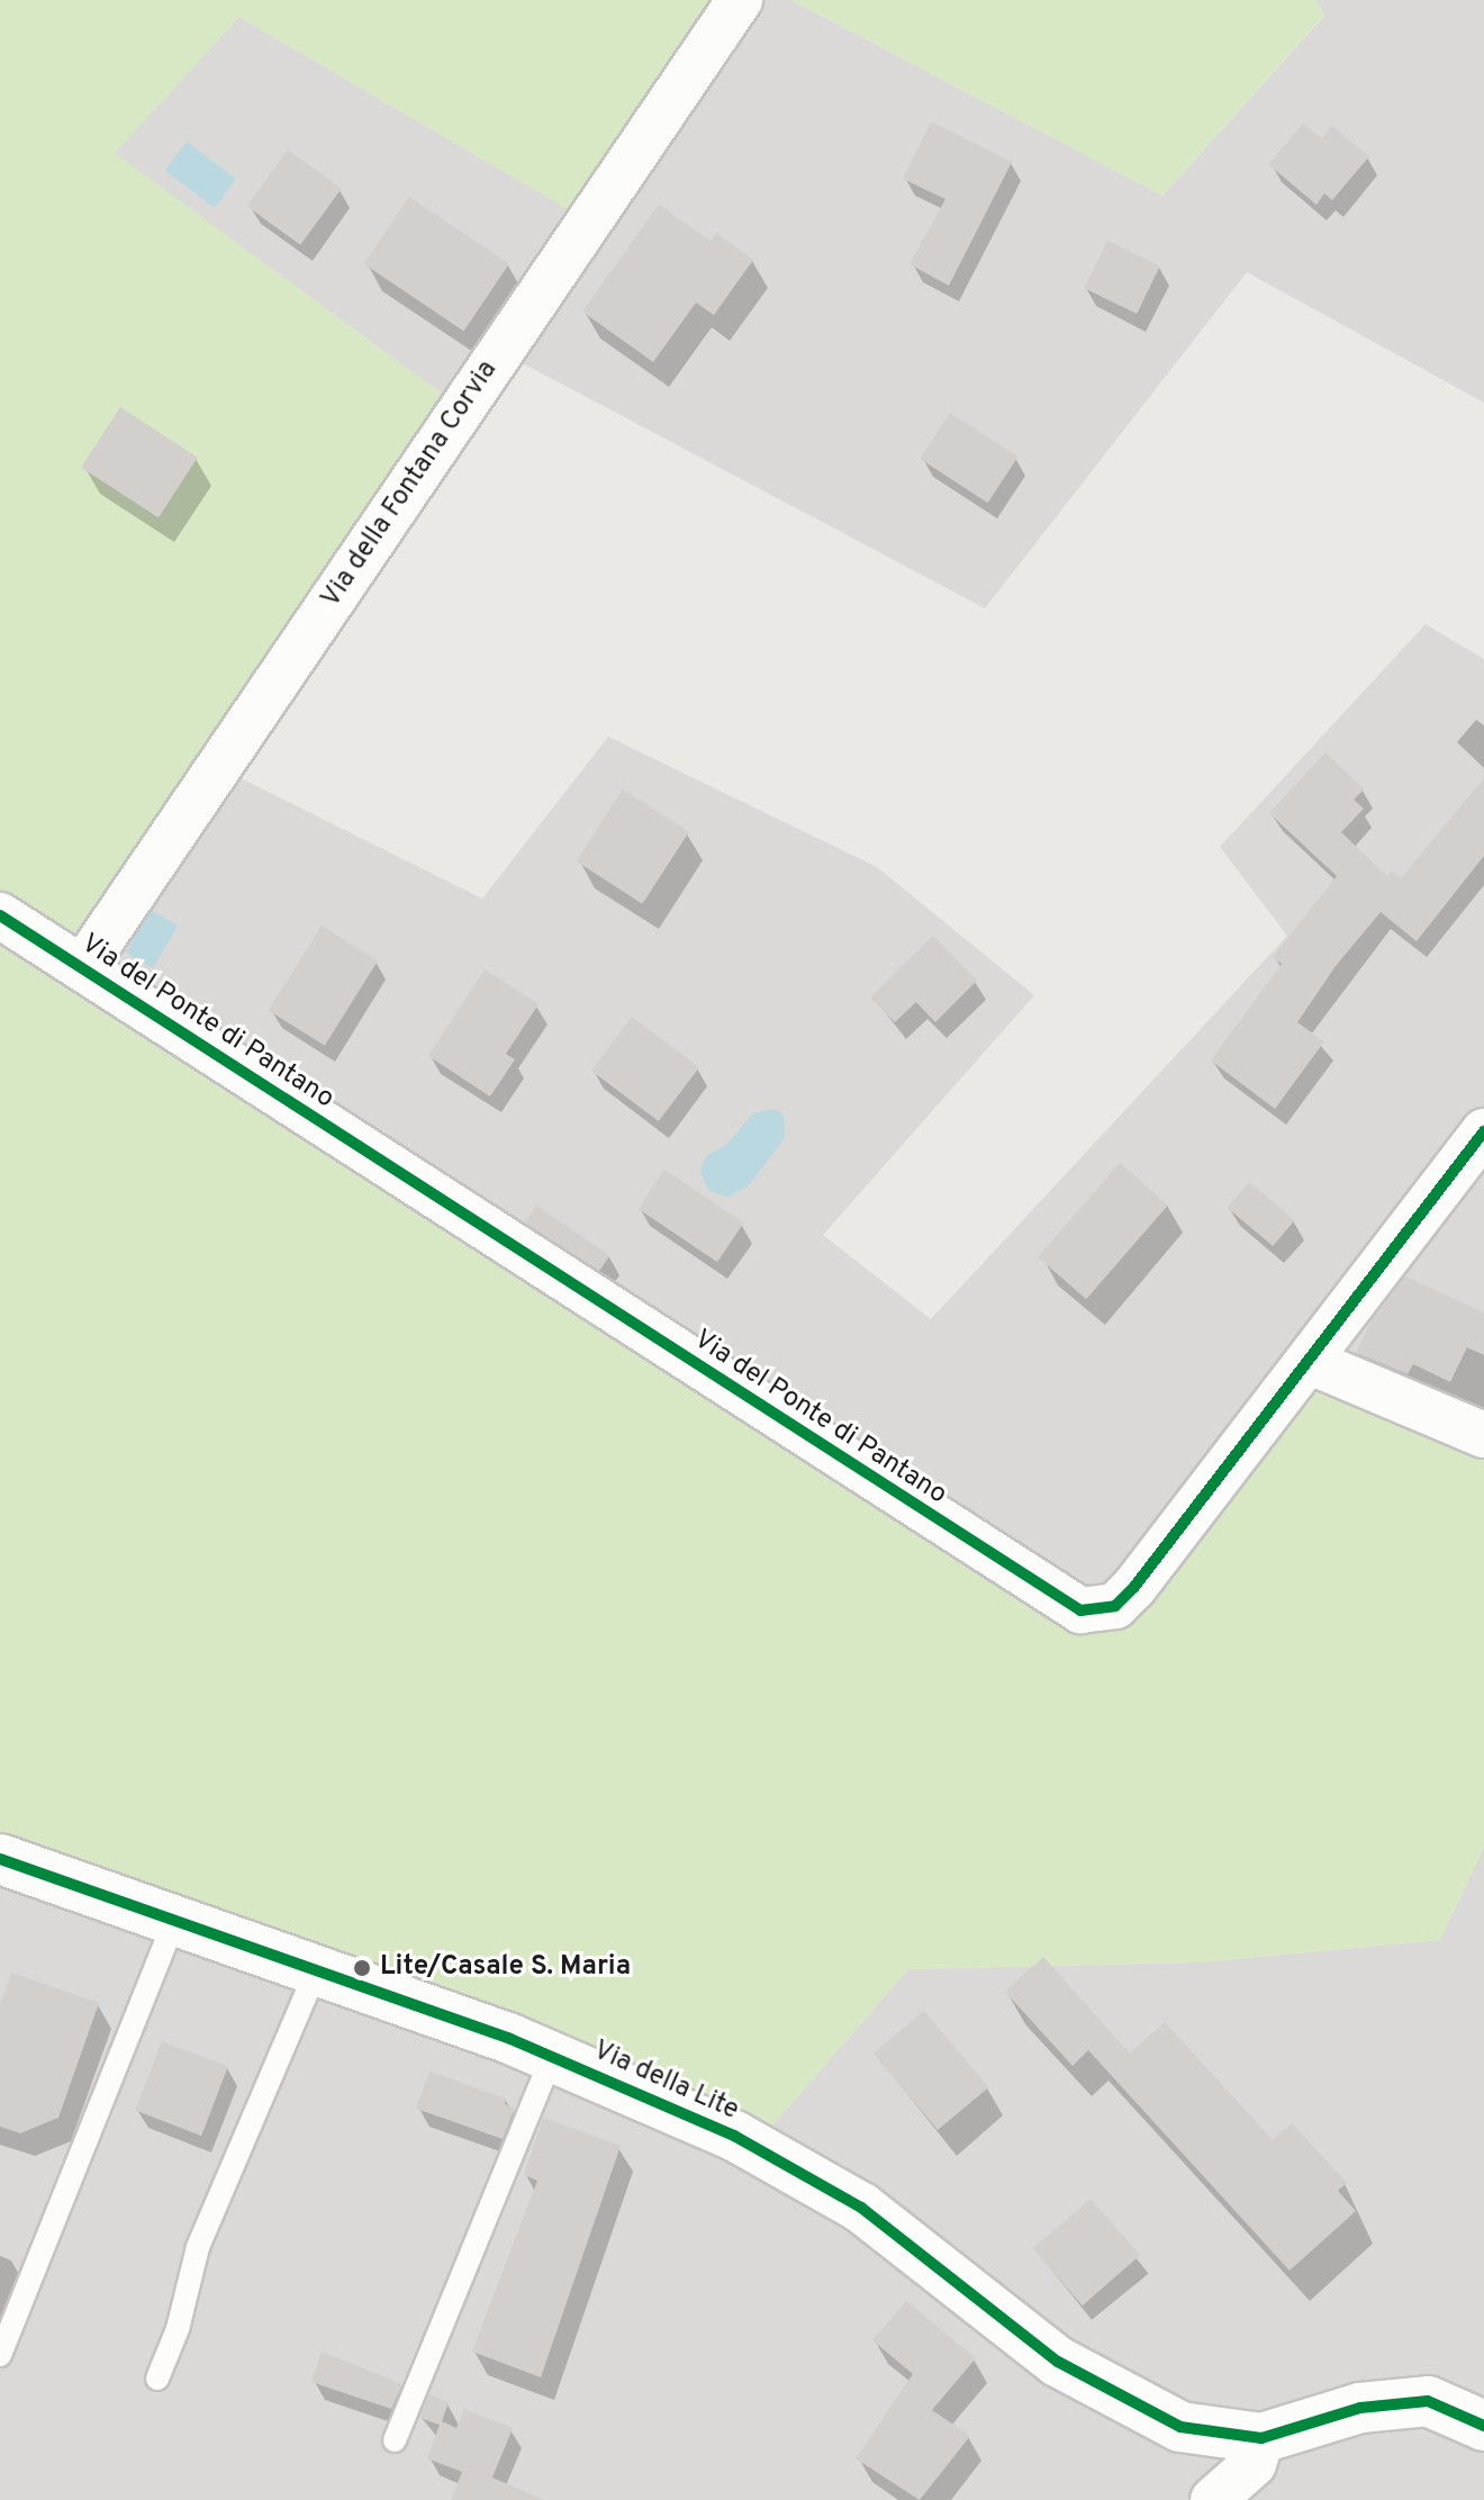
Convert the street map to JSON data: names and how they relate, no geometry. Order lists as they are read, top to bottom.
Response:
{
  "streets": {
    "street": ["Via della Fontana Corvia", "Via del Ponte di Pantano", "Via della Lite"]
  },
  "crossings": [
    ["Via della Fontana Corvia", "Via del Ponte di Pantano"]
  ],
  "places": ["Lite/Casale S. Maria"]
}
